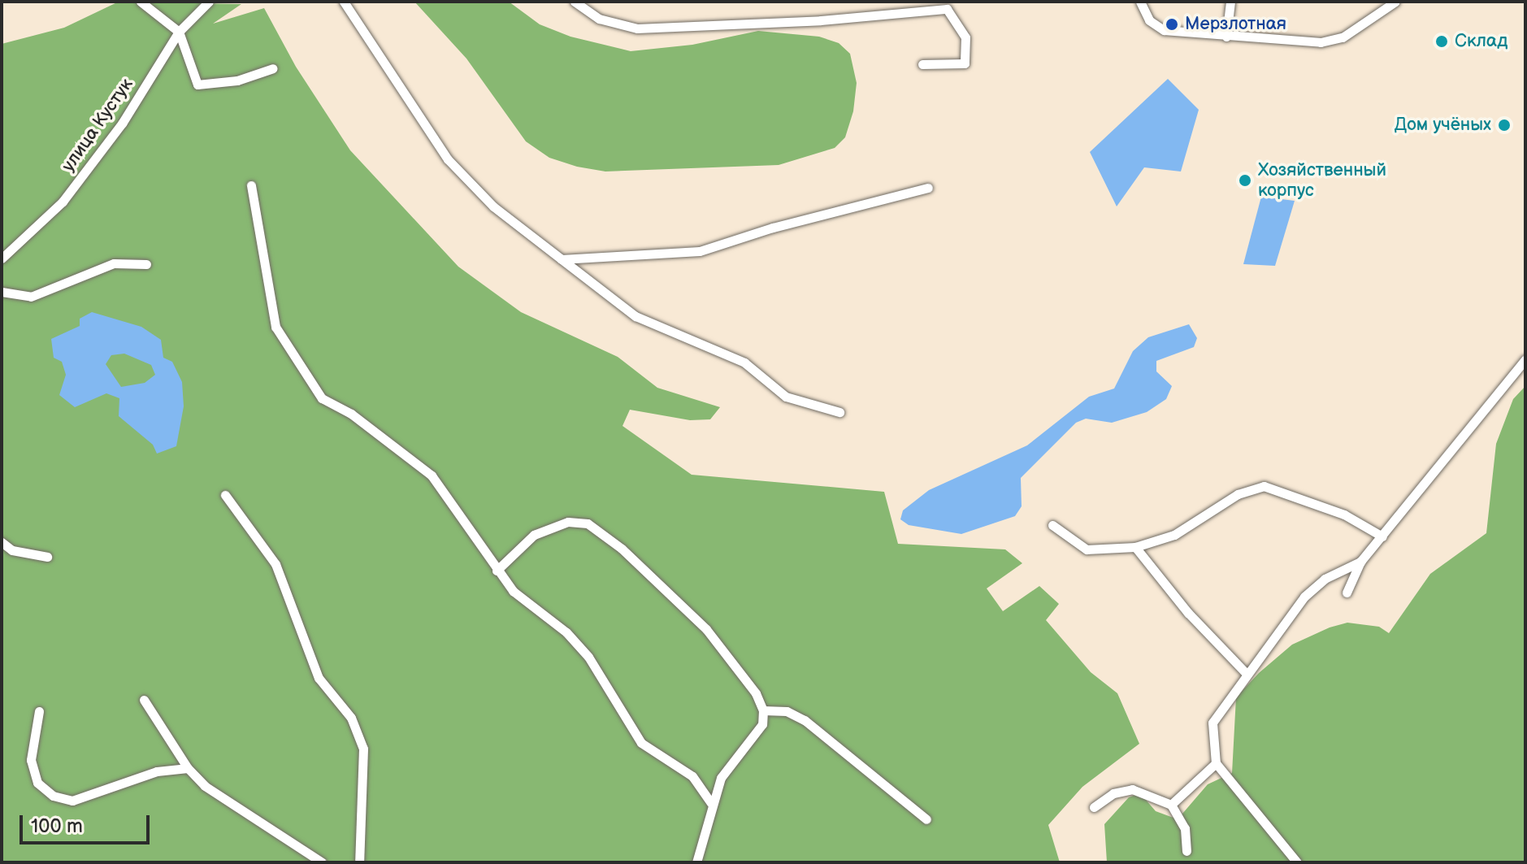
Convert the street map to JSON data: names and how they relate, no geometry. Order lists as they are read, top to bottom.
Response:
{
  "streets": {
    "street": ["улица Кустук"]
  },
  "places": [
    "Мерзлотная",
    "Склад",
    "Дом учёных",
    "Хозяйственный корпус"
  ],
  "scale_bar": "100 m"
}
